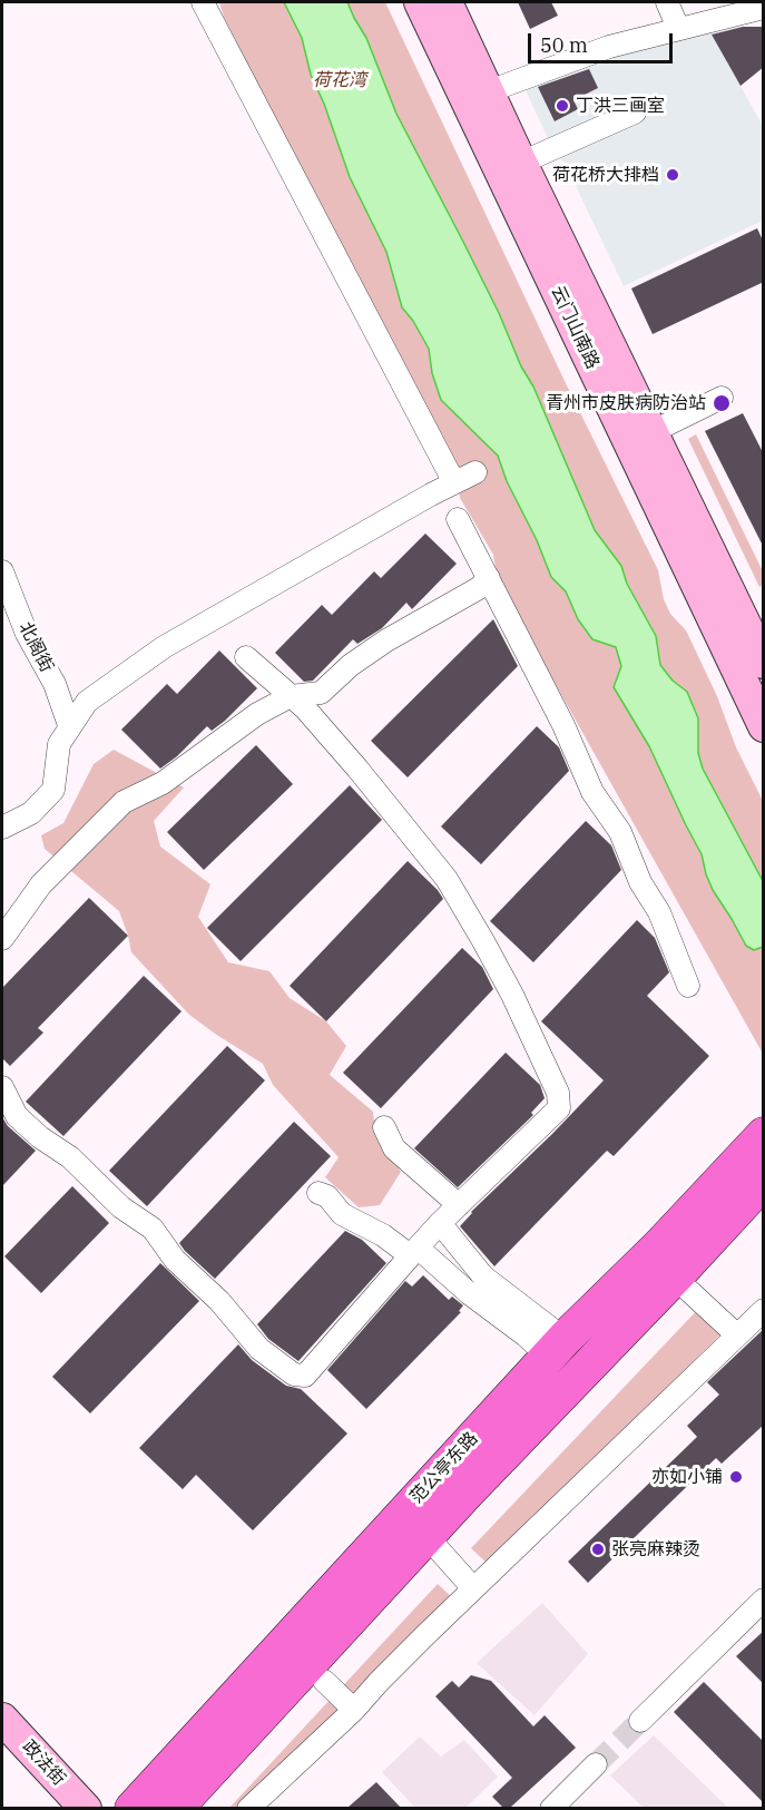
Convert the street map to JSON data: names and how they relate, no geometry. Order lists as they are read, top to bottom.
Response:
{
  "streets": {
    "main road": ["云门山南路", "范公亭东路", "政法街"],
    "street": ["北阁街"]
  },
  "parks": ["荷花湾"],
  "places": [
    "丁洪三画室",
    "荷花桥大排档",
    "青州市皮肤病防治站",
    "亦如小铺",
    "张亮麻辣烫"
  ],
  "scale_bar": "50 m"
}
